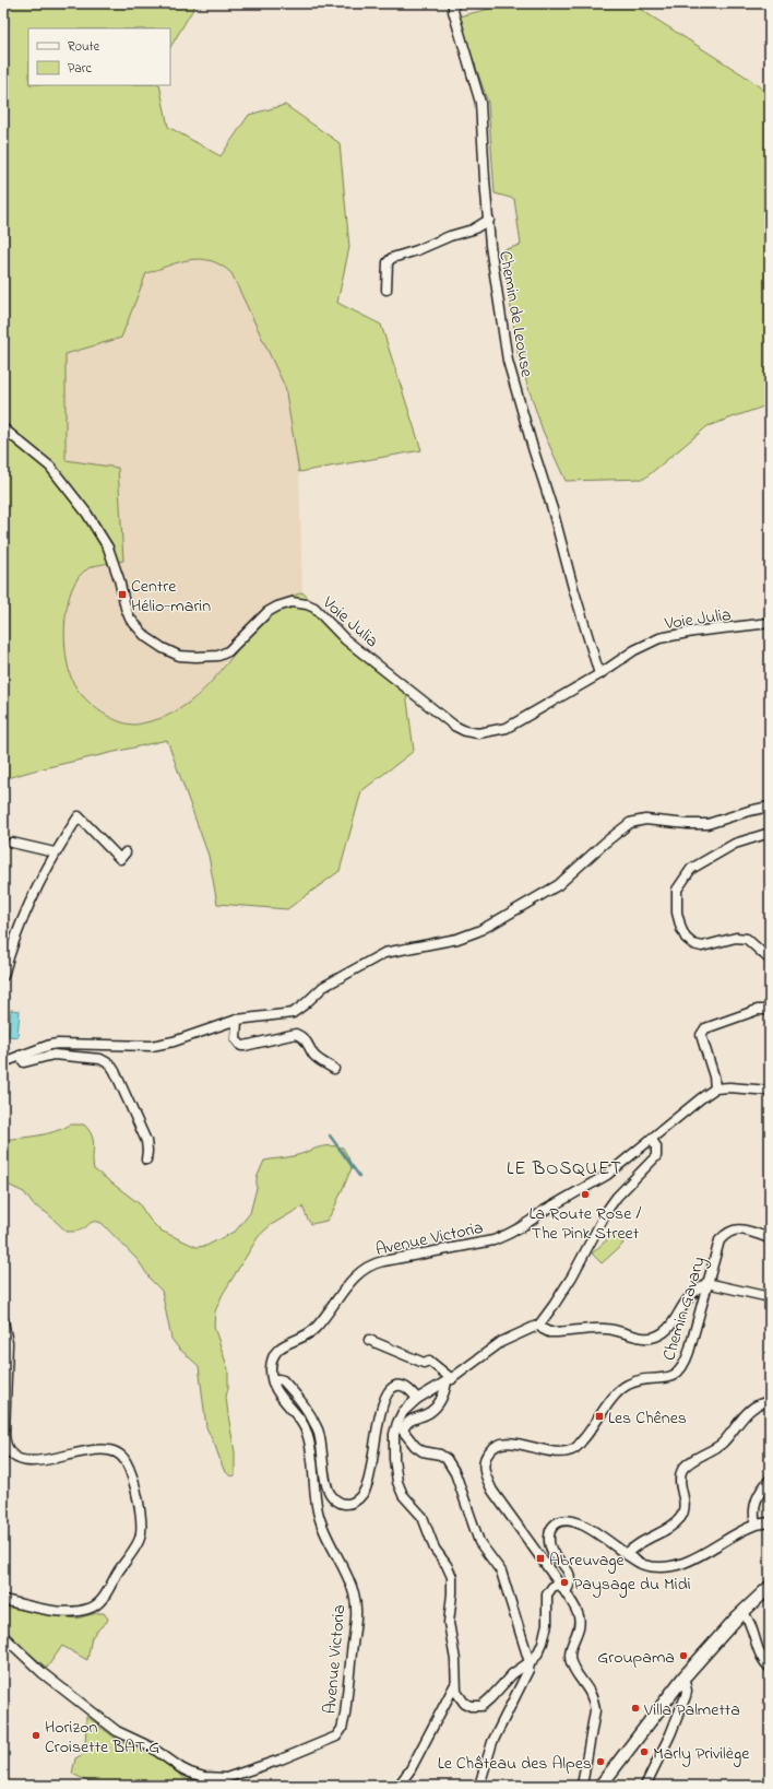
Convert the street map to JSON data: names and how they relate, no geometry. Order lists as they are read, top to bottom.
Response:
{
  "streets": {
    "street": [
      "Chemin de Leouse",
      "Voie Julia",
      "Avenue Victoria",
      "Chemin Gavary"
    ]
  },
  "crossings": [
    ["Chemin de Leouse", "Voie Julia"]
  ],
  "districts": ["LE BOSQUET"],
  "places": {
    "transit": ["Centre Hélio-marin", "Les Chênes", "Abreuvage"],
    "other": [
      "La Route Rose / The Pink Street",
      "Paysage du Midi",
      "Groupama",
      "Villa Palmetta",
      "Horizon Croisette BAT.G",
      "Marly Privilège",
      "Le Château des Alpes"
    ]
  },
  "legend": ["Route", "Parc"]
}
